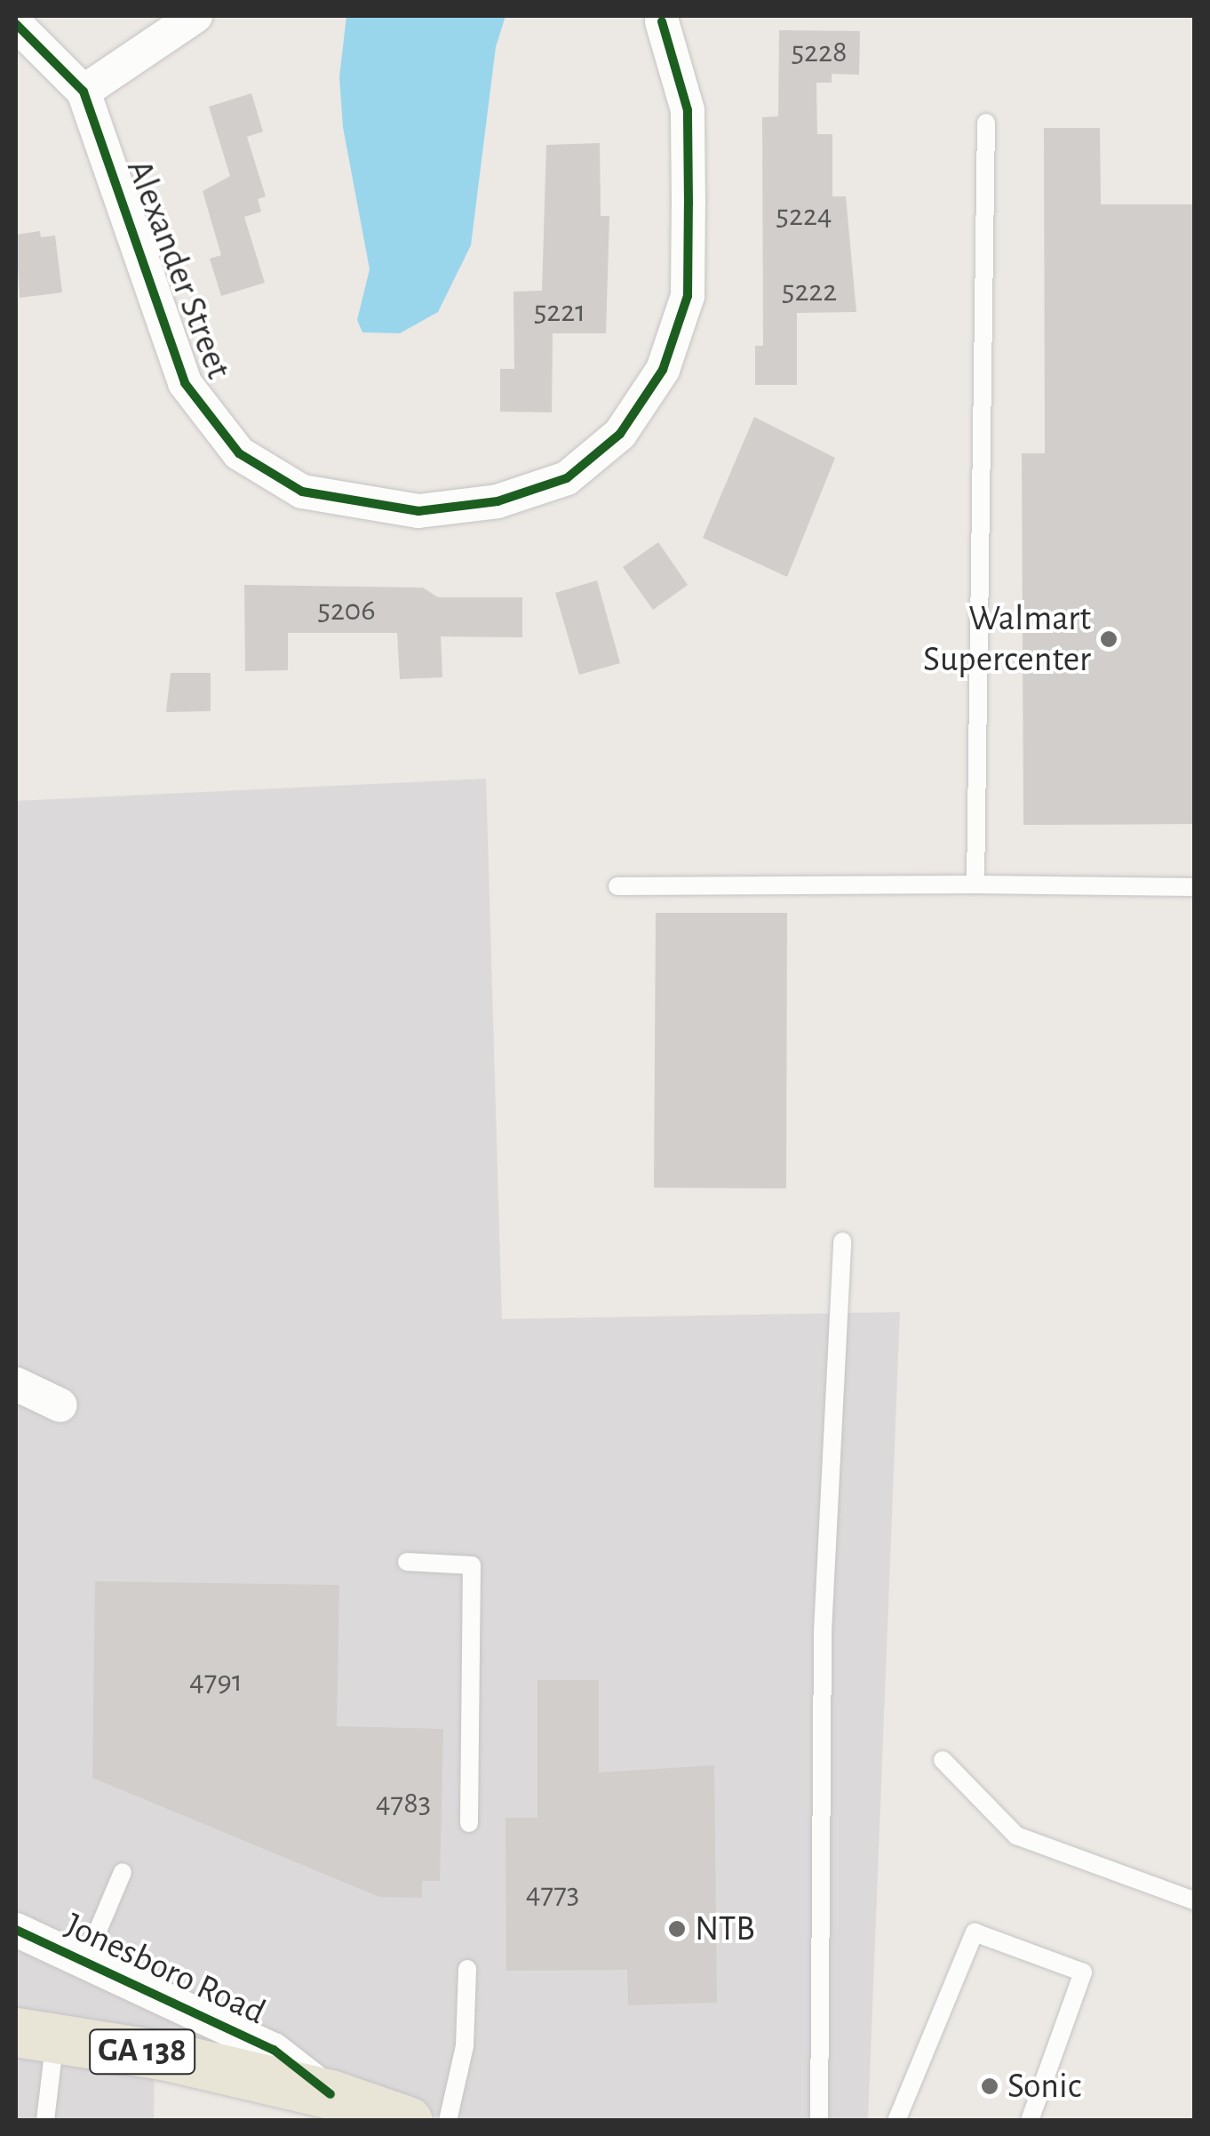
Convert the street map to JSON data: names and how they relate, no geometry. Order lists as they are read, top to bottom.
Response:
{
  "streets": {
    "main road": ["Jonesboro Road", "GA 138"],
    "street": ["Alexander Street"]
  },
  "places": ["Walmart Supercenter", "NTB", "Sonic"],
  "house_numbers": [
    "5228",
    "5224",
    "5222",
    "5221",
    "5206",
    "4791",
    "4783",
    "4773"
  ]
}
